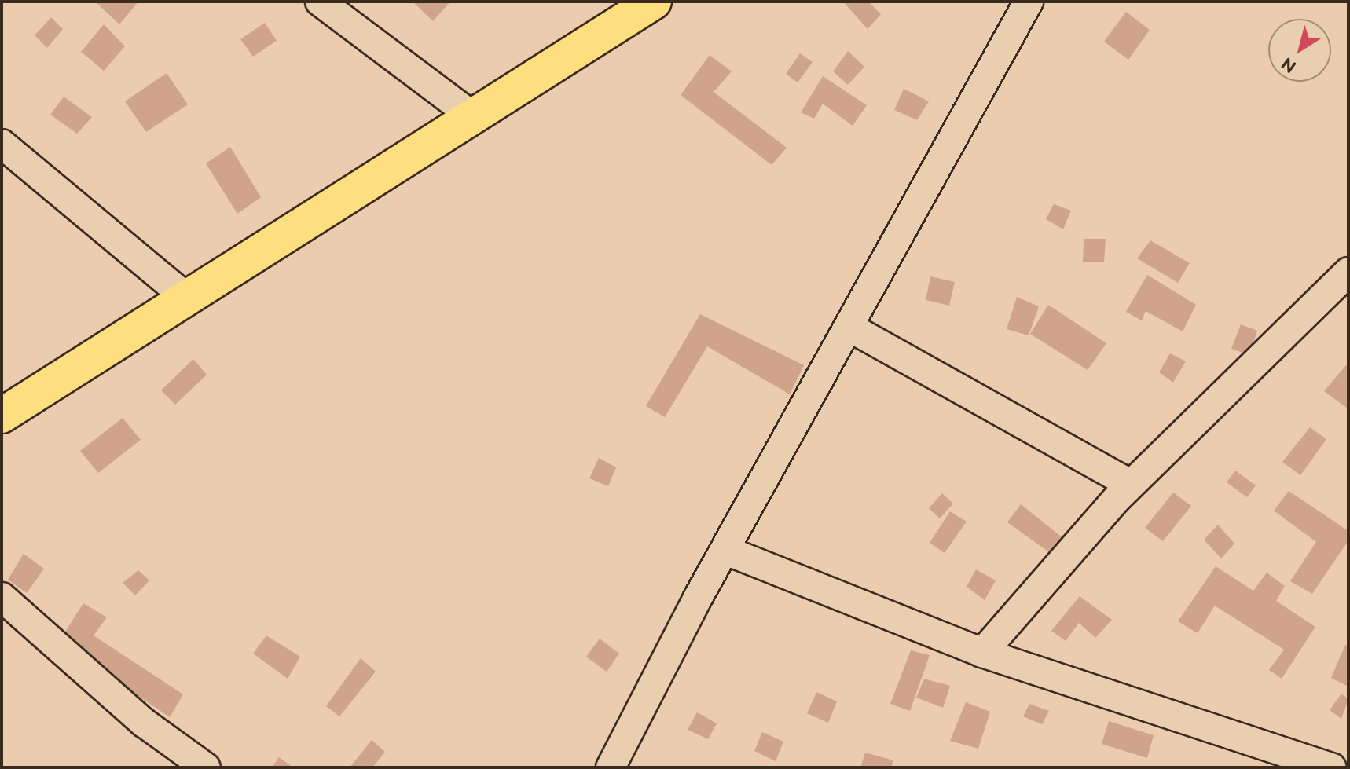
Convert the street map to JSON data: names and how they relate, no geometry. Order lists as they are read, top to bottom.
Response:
{
  "north": "bottom left"
}
